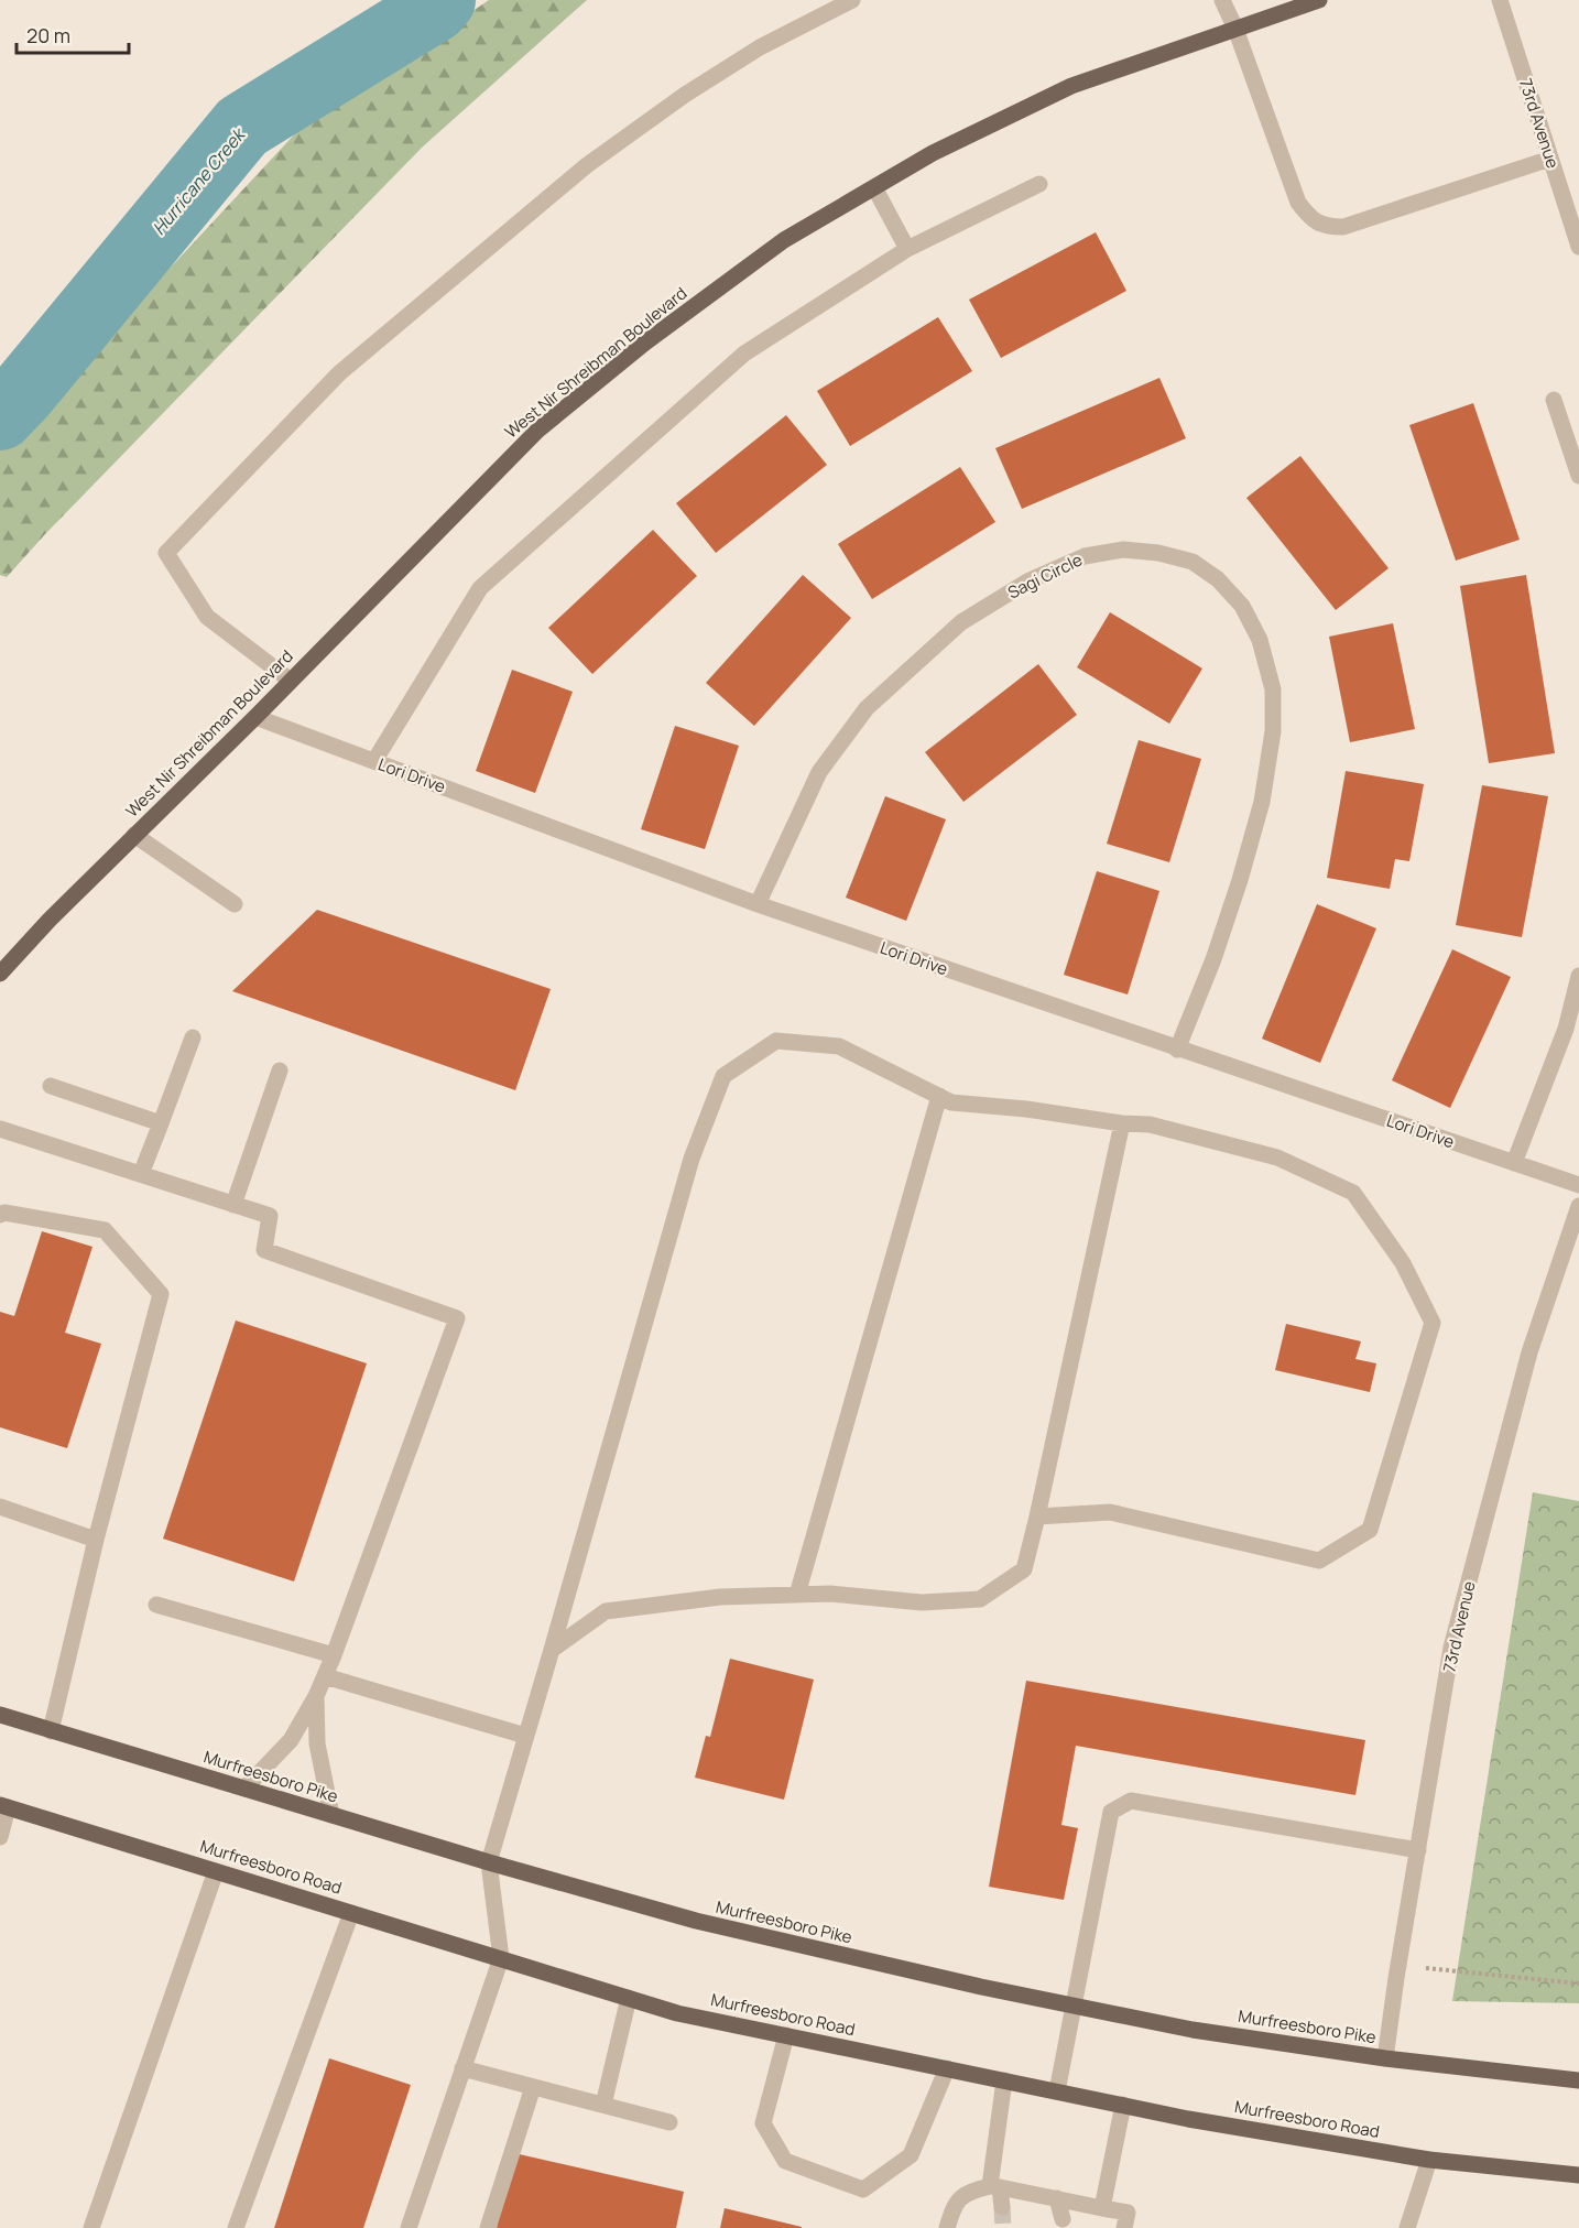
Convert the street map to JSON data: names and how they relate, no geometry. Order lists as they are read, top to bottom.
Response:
{
  "streets": {
    "main road": ["West Nir Shreibman Boulevard", "Murfreesboro Pike", "Murfreesboro Road"],
    "street": ["73rd Avenue", "Sagi Circle", "Lori Drive"]
  },
  "crossings": [
    ["73rd Avenue", "Murfreesboro Pike"],
    ["West Nir Shreibman Boulevard", "Lori Drive"],
    ["Sagi Circle", "Lori Drive"]
  ],
  "water": ["Hurricane Creek"],
  "scale_bar": "20 m"
}
